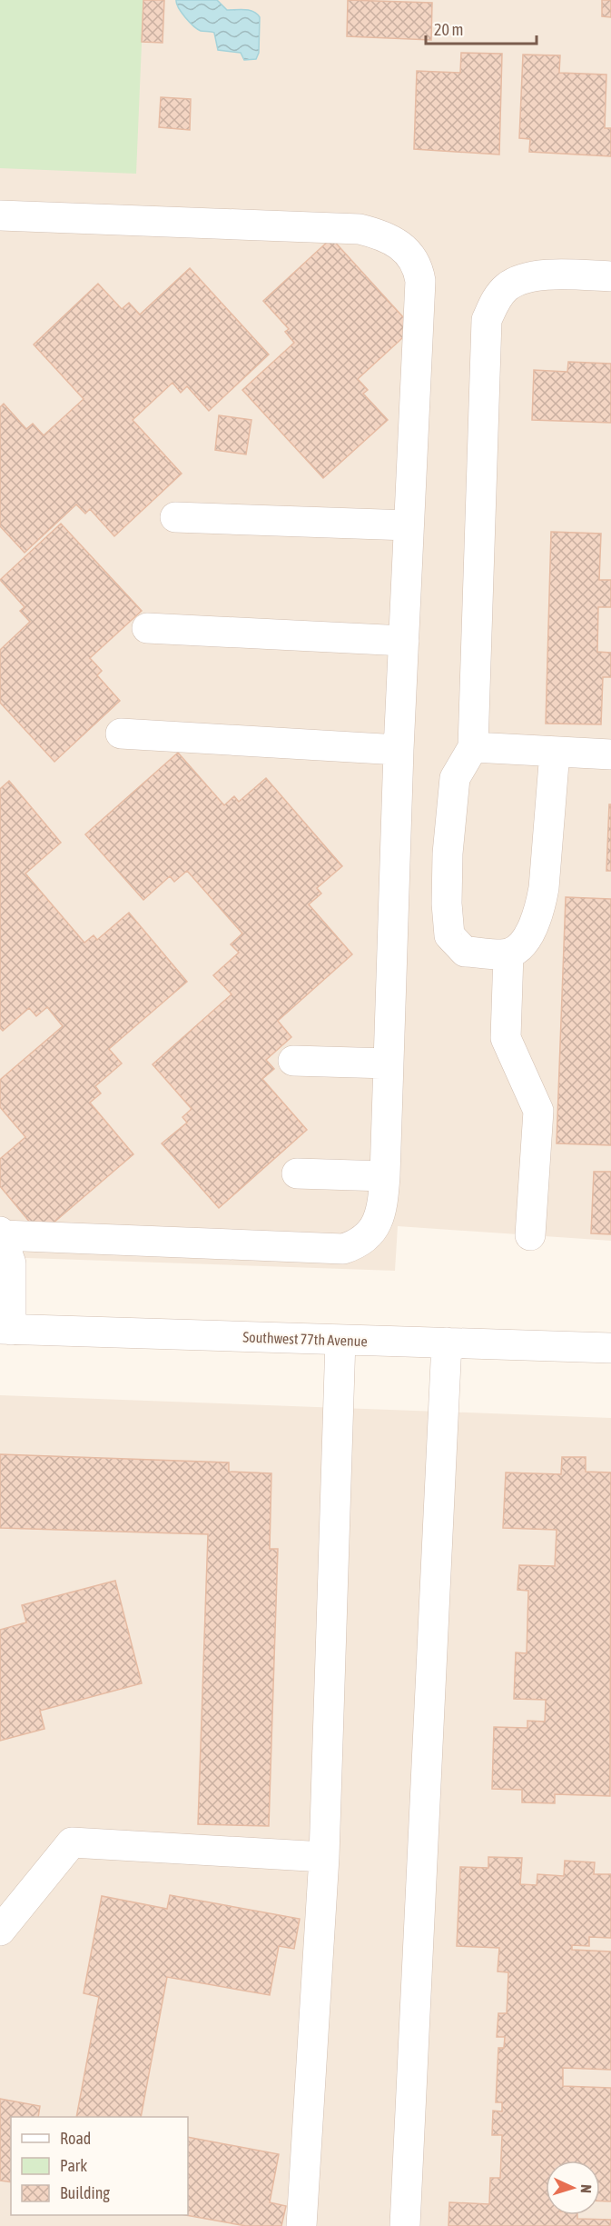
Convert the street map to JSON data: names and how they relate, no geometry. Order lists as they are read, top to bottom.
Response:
{
  "streets": {
    "street": ["Southwest 77th Avenue"]
  },
  "legend": ["Road", "Park", "Building"],
  "scale_bar": "20 m",
  "north": "right"
}
